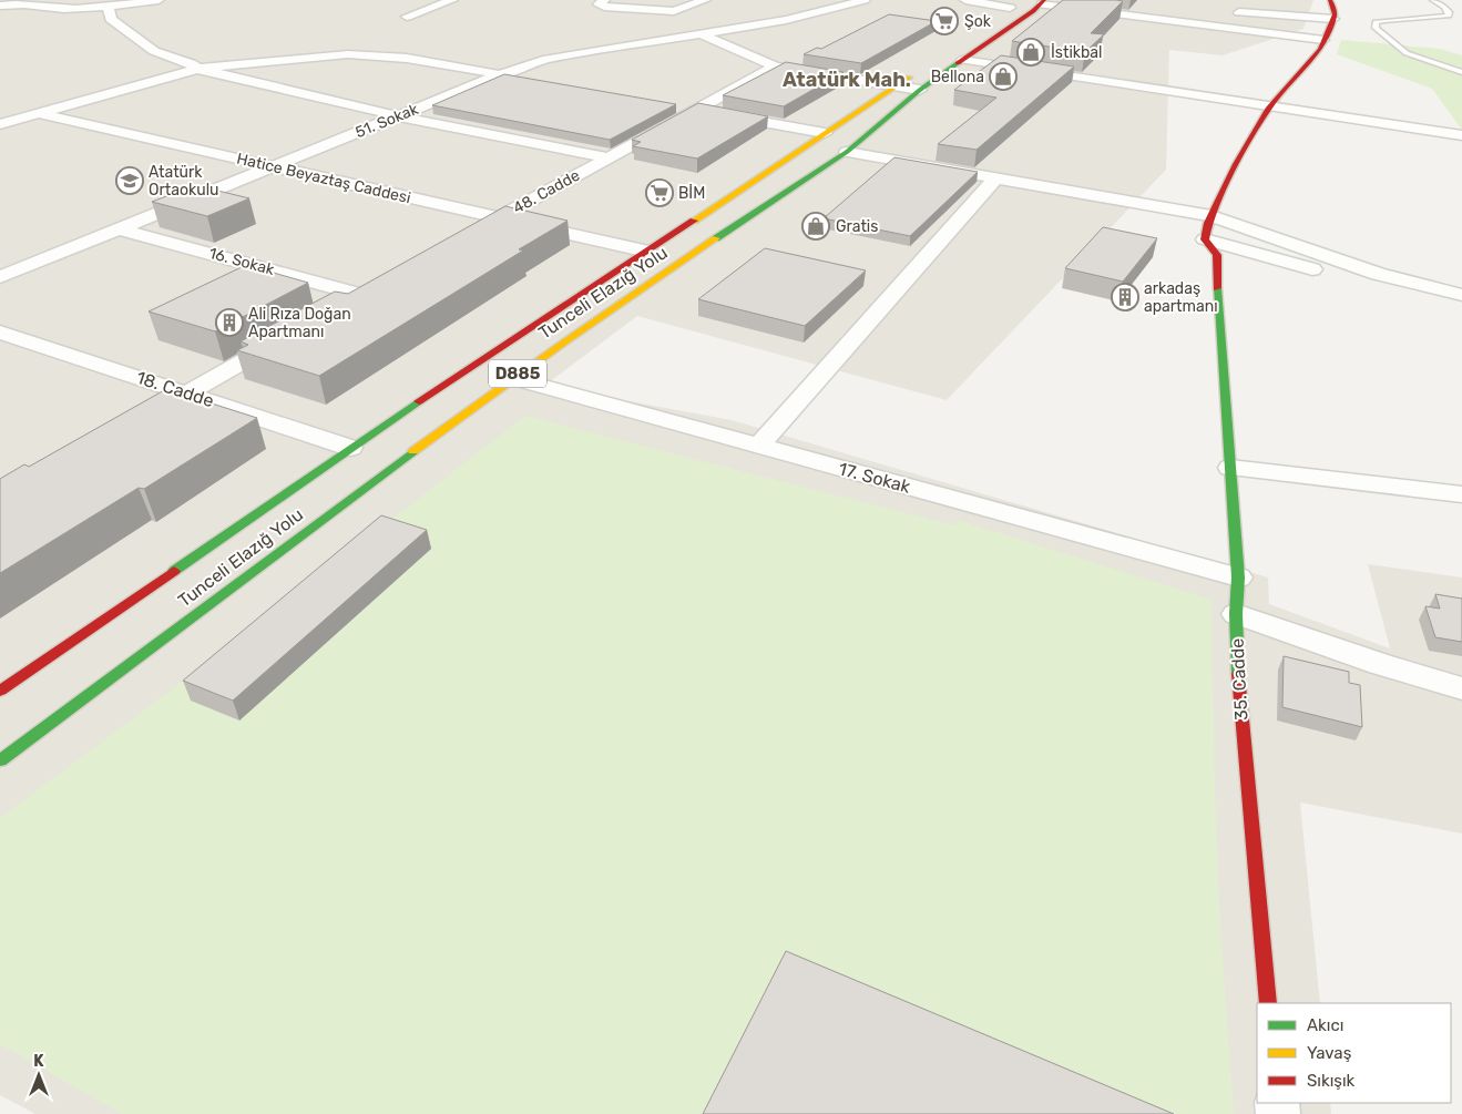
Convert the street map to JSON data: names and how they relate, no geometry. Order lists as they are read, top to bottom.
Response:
{
  "streets": {
    "main road": ["Tunceli Elazığ Yolu", "D885", "35. Cadde"],
    "street": [
      "51. Sokak",
      "Hatice Beyaztaş Caddesi",
      "48. Cadde",
      "16. Sokak",
      "18. Cadde",
      "17. Sokak"
    ]
  },
  "crossings": [
    ["51. Sokak", "Hatice Beyaztaş Caddesi"],
    ["51. Sokak", "16. Sokak"],
    ["Hatice Beyaztaş Caddesi", "48. Cadde"],
    ["Hatice Beyaztaş Caddesi", "Tunceli Elazığ Yolu"],
    ["Tunceli Elazığ Yolu", "18. Cadde"],
    ["Tunceli Elazığ Yolu", "17. Sokak"],
    ["17. Sokak", "35. Cadde"]
  ],
  "districts": ["Atatürk Mah."],
  "places": {
    "supermarket": ["Şok", "BİM"],
    "shop": ["İstikbal", "Bellona", "Gratis"],
    "school or university": ["Atatürk Ortaokulu"],
    "building": ["arkadaş apartmanı", "Ali Rıza Doğan Apartmanı"]
  },
  "legend": ["Akıcı", "Yavaş", "Sıkışık"],
  "north": "top"
}
